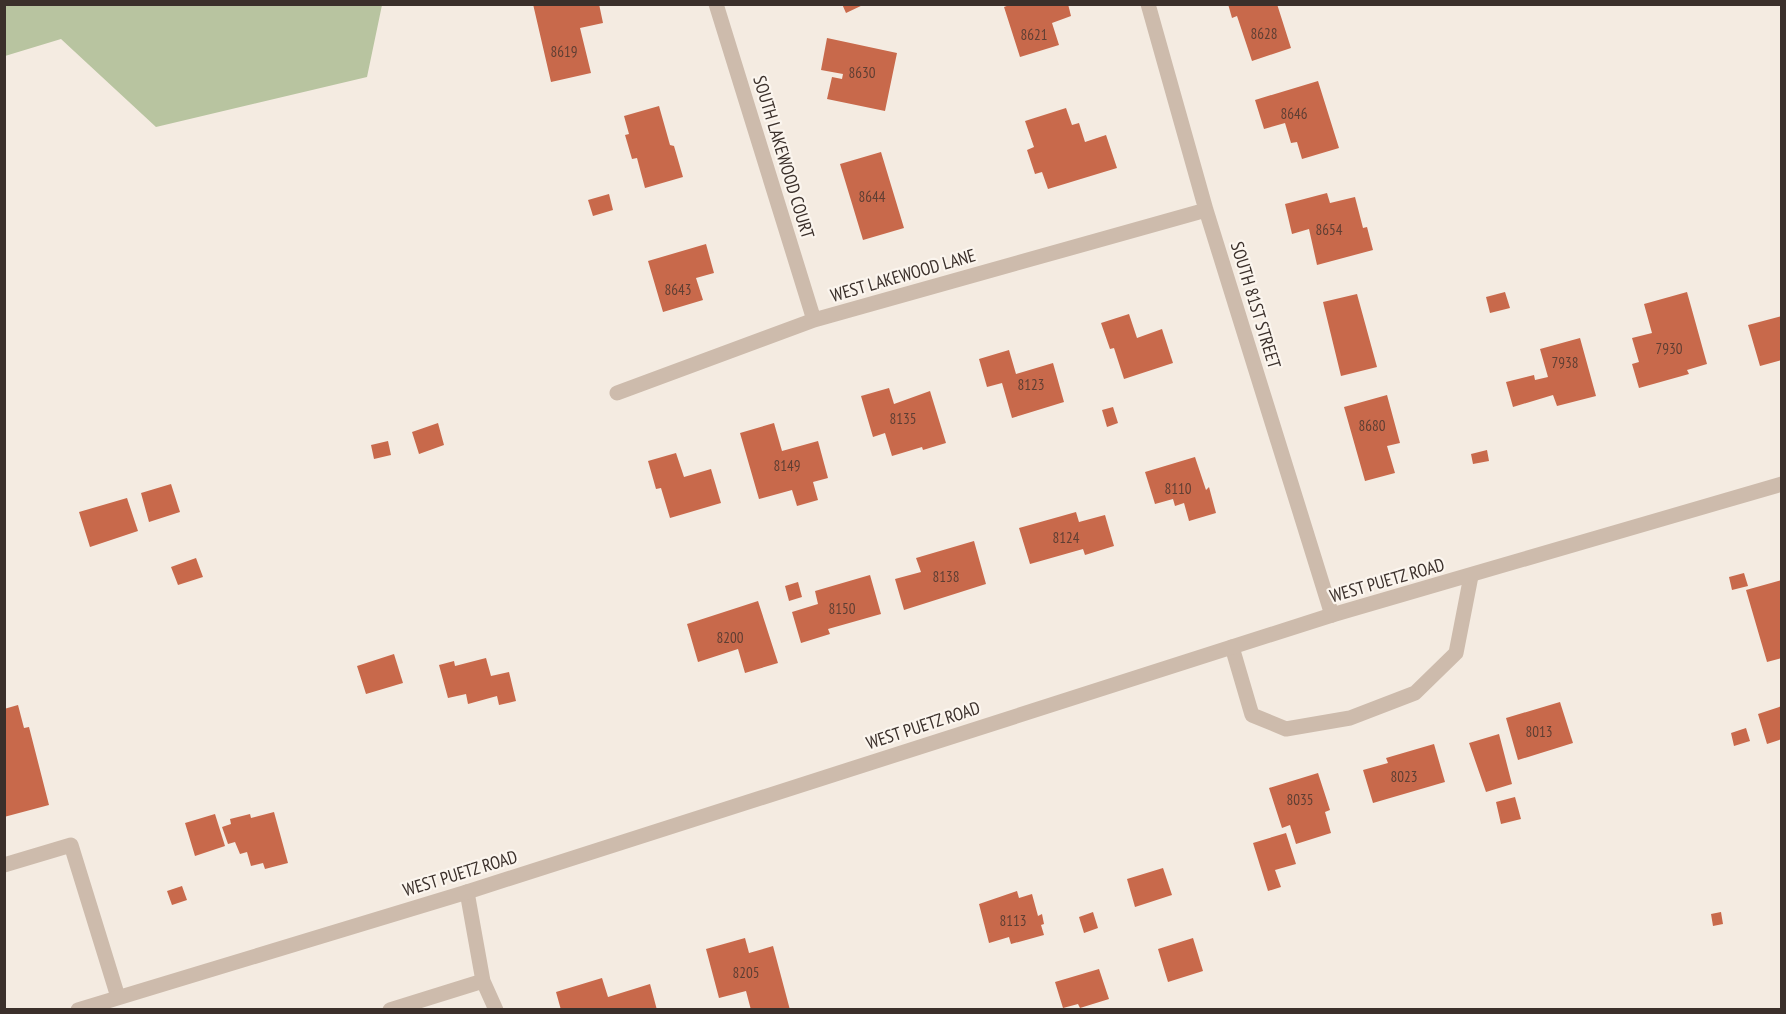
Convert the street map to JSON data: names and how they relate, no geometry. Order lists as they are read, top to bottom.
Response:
{
  "streets": {
    "street": [
      "SOUTH LAKEWOOD COURT",
      "WEST LAKEWOOD LANE",
      "SOUTH 81ST STREET",
      "WEST PUETZ ROAD"
    ]
  },
  "crossings": [
    ["SOUTH LAKEWOOD COURT", "WEST LAKEWOOD LANE"],
    ["WEST LAKEWOOD LANE", "SOUTH 81ST STREET"],
    ["SOUTH 81ST STREET", "WEST PUETZ ROAD"]
  ],
  "house_numbers": [
    "8628",
    "8621",
    "8619",
    "8630",
    "8646",
    "8644",
    "8654",
    "8643",
    "7930",
    "7938",
    "8123",
    "8135",
    "8680",
    "8149",
    "8110",
    "8124",
    "8138",
    "8150",
    "8200",
    "8013",
    "8023",
    "8035",
    "8113",
    "8205"
  ]
}
